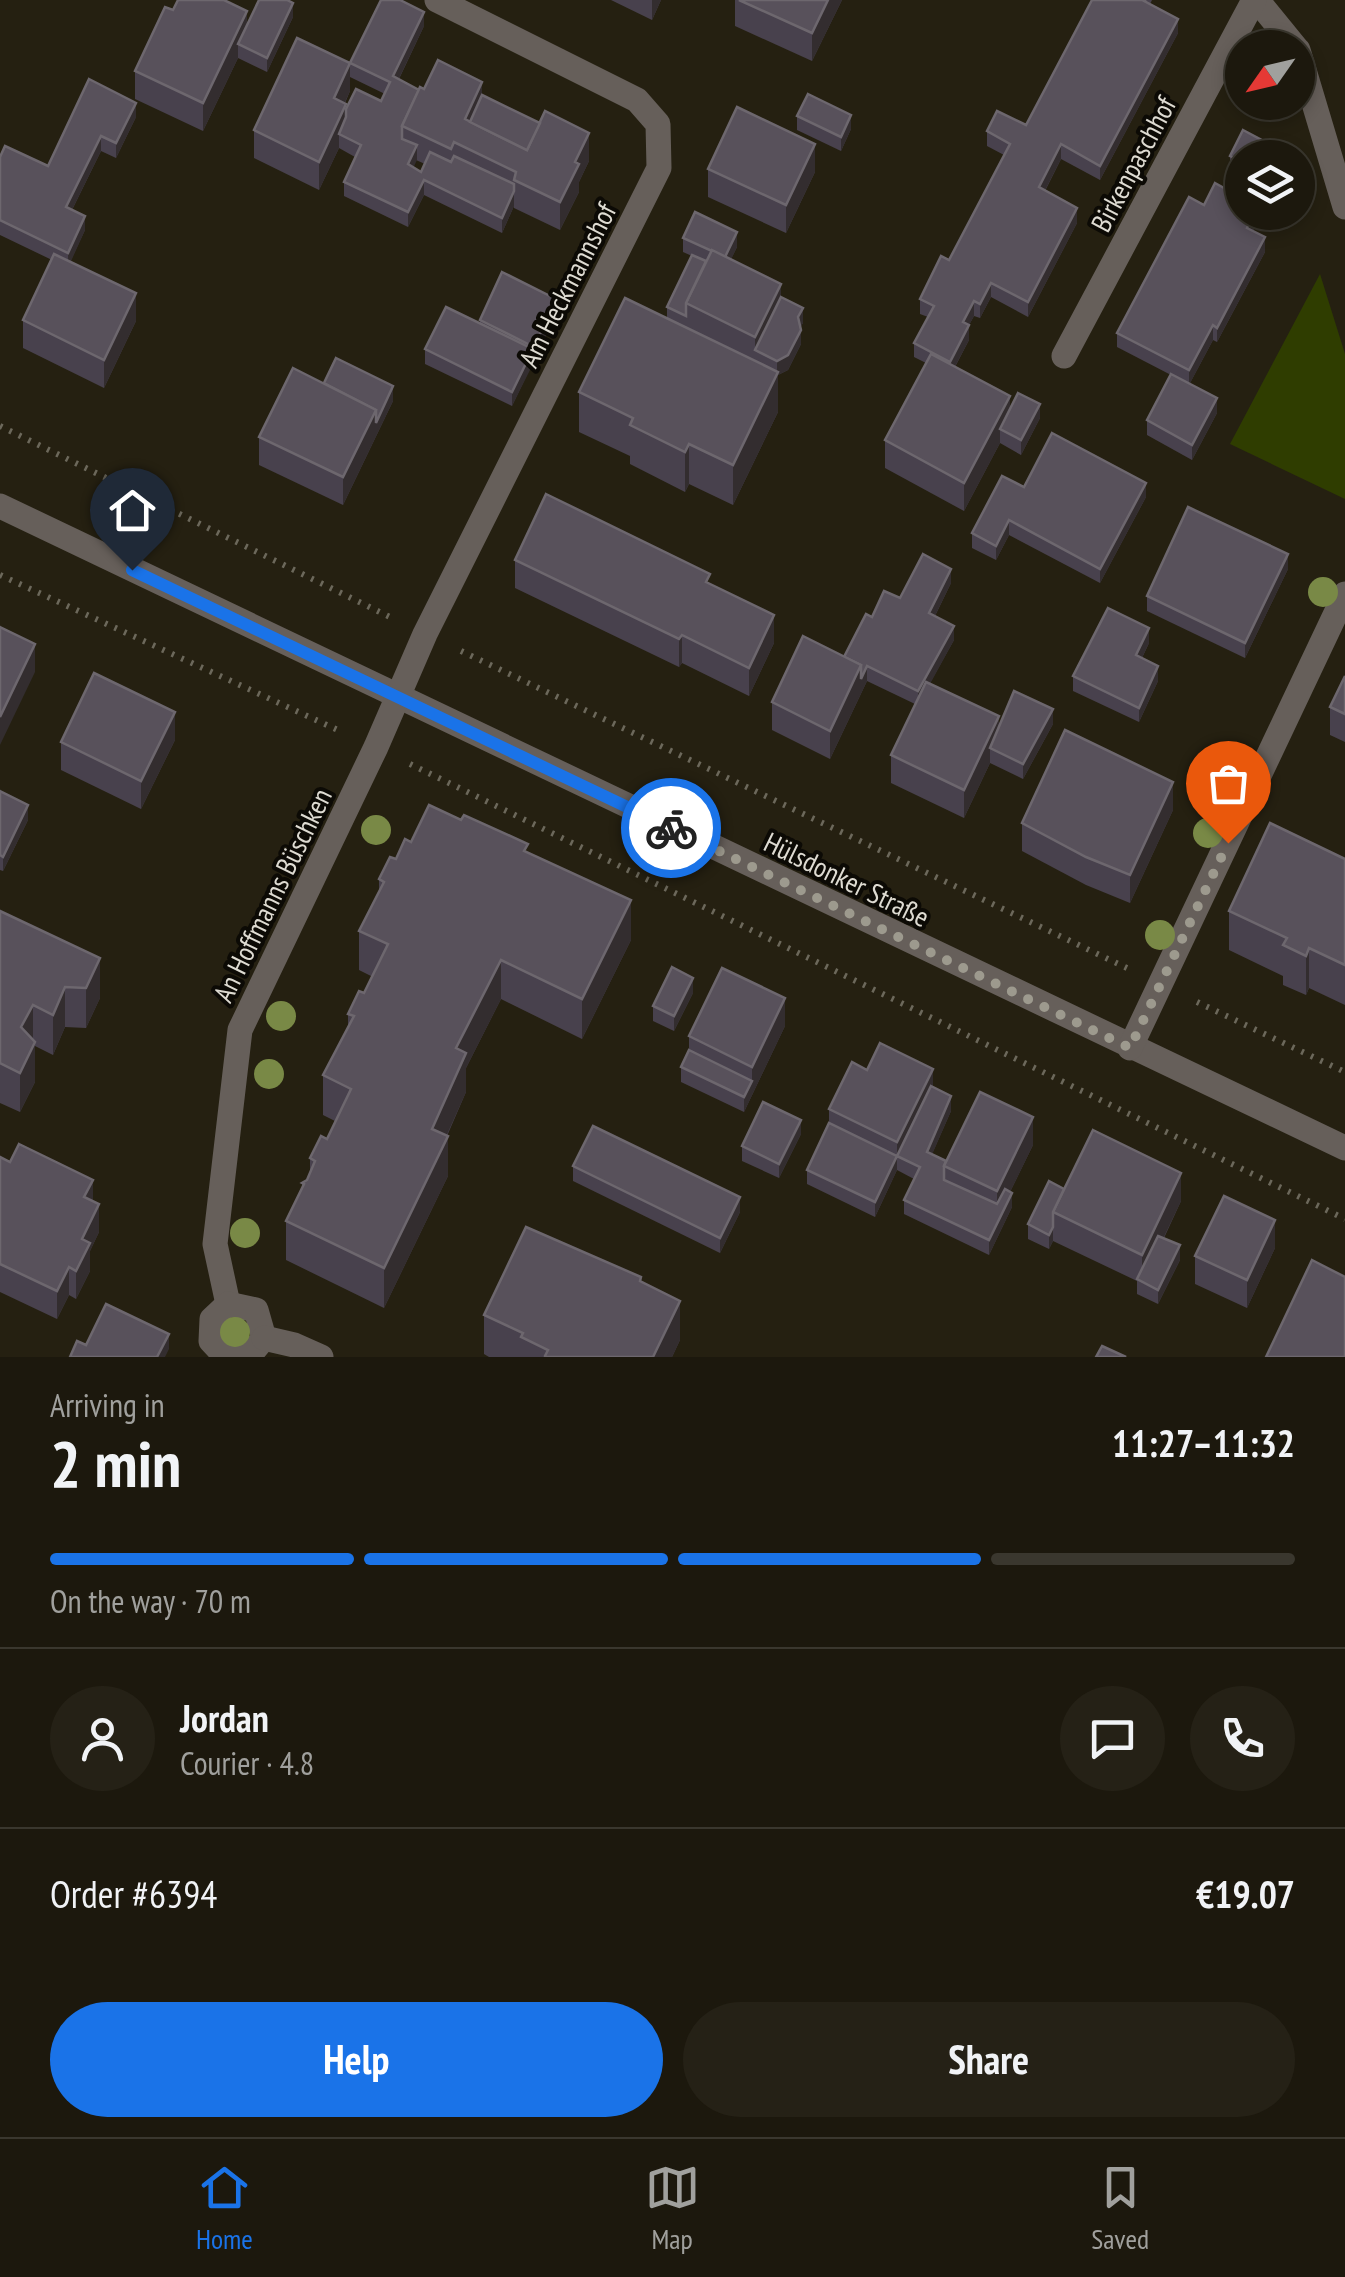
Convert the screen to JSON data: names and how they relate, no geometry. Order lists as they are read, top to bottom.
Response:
{
  "streets": {
    "street": [
      "Birkenpaschhof",
      "Am Heckmannshof",
      "Hülsdonker Straße",
      "An Hoffmanns Büschken"
    ]
  },
  "crossings": [
    ["Am Heckmannshof", "Hülsdonker Straße"],
    ["Am Heckmannshof", "An Hoffmanns Büschken"],
    ["Hülsdonker Straße", "An Hoffmanns Büschken"]
  ],
  "north": "bottom left",
  "page": {
    "heading": ["2 min", "Arriving in", "11:27–11:32"],
    "panel": [
      "Jordan",
      "Courier · 4.8",
      "Order #6394",
      "€19.07"
    ],
    "bar": "On the way · 70 m",
    "buttons": ["Help", "Share"],
    "tabs": ["Home", "Map", "Saved"]
  }
}
